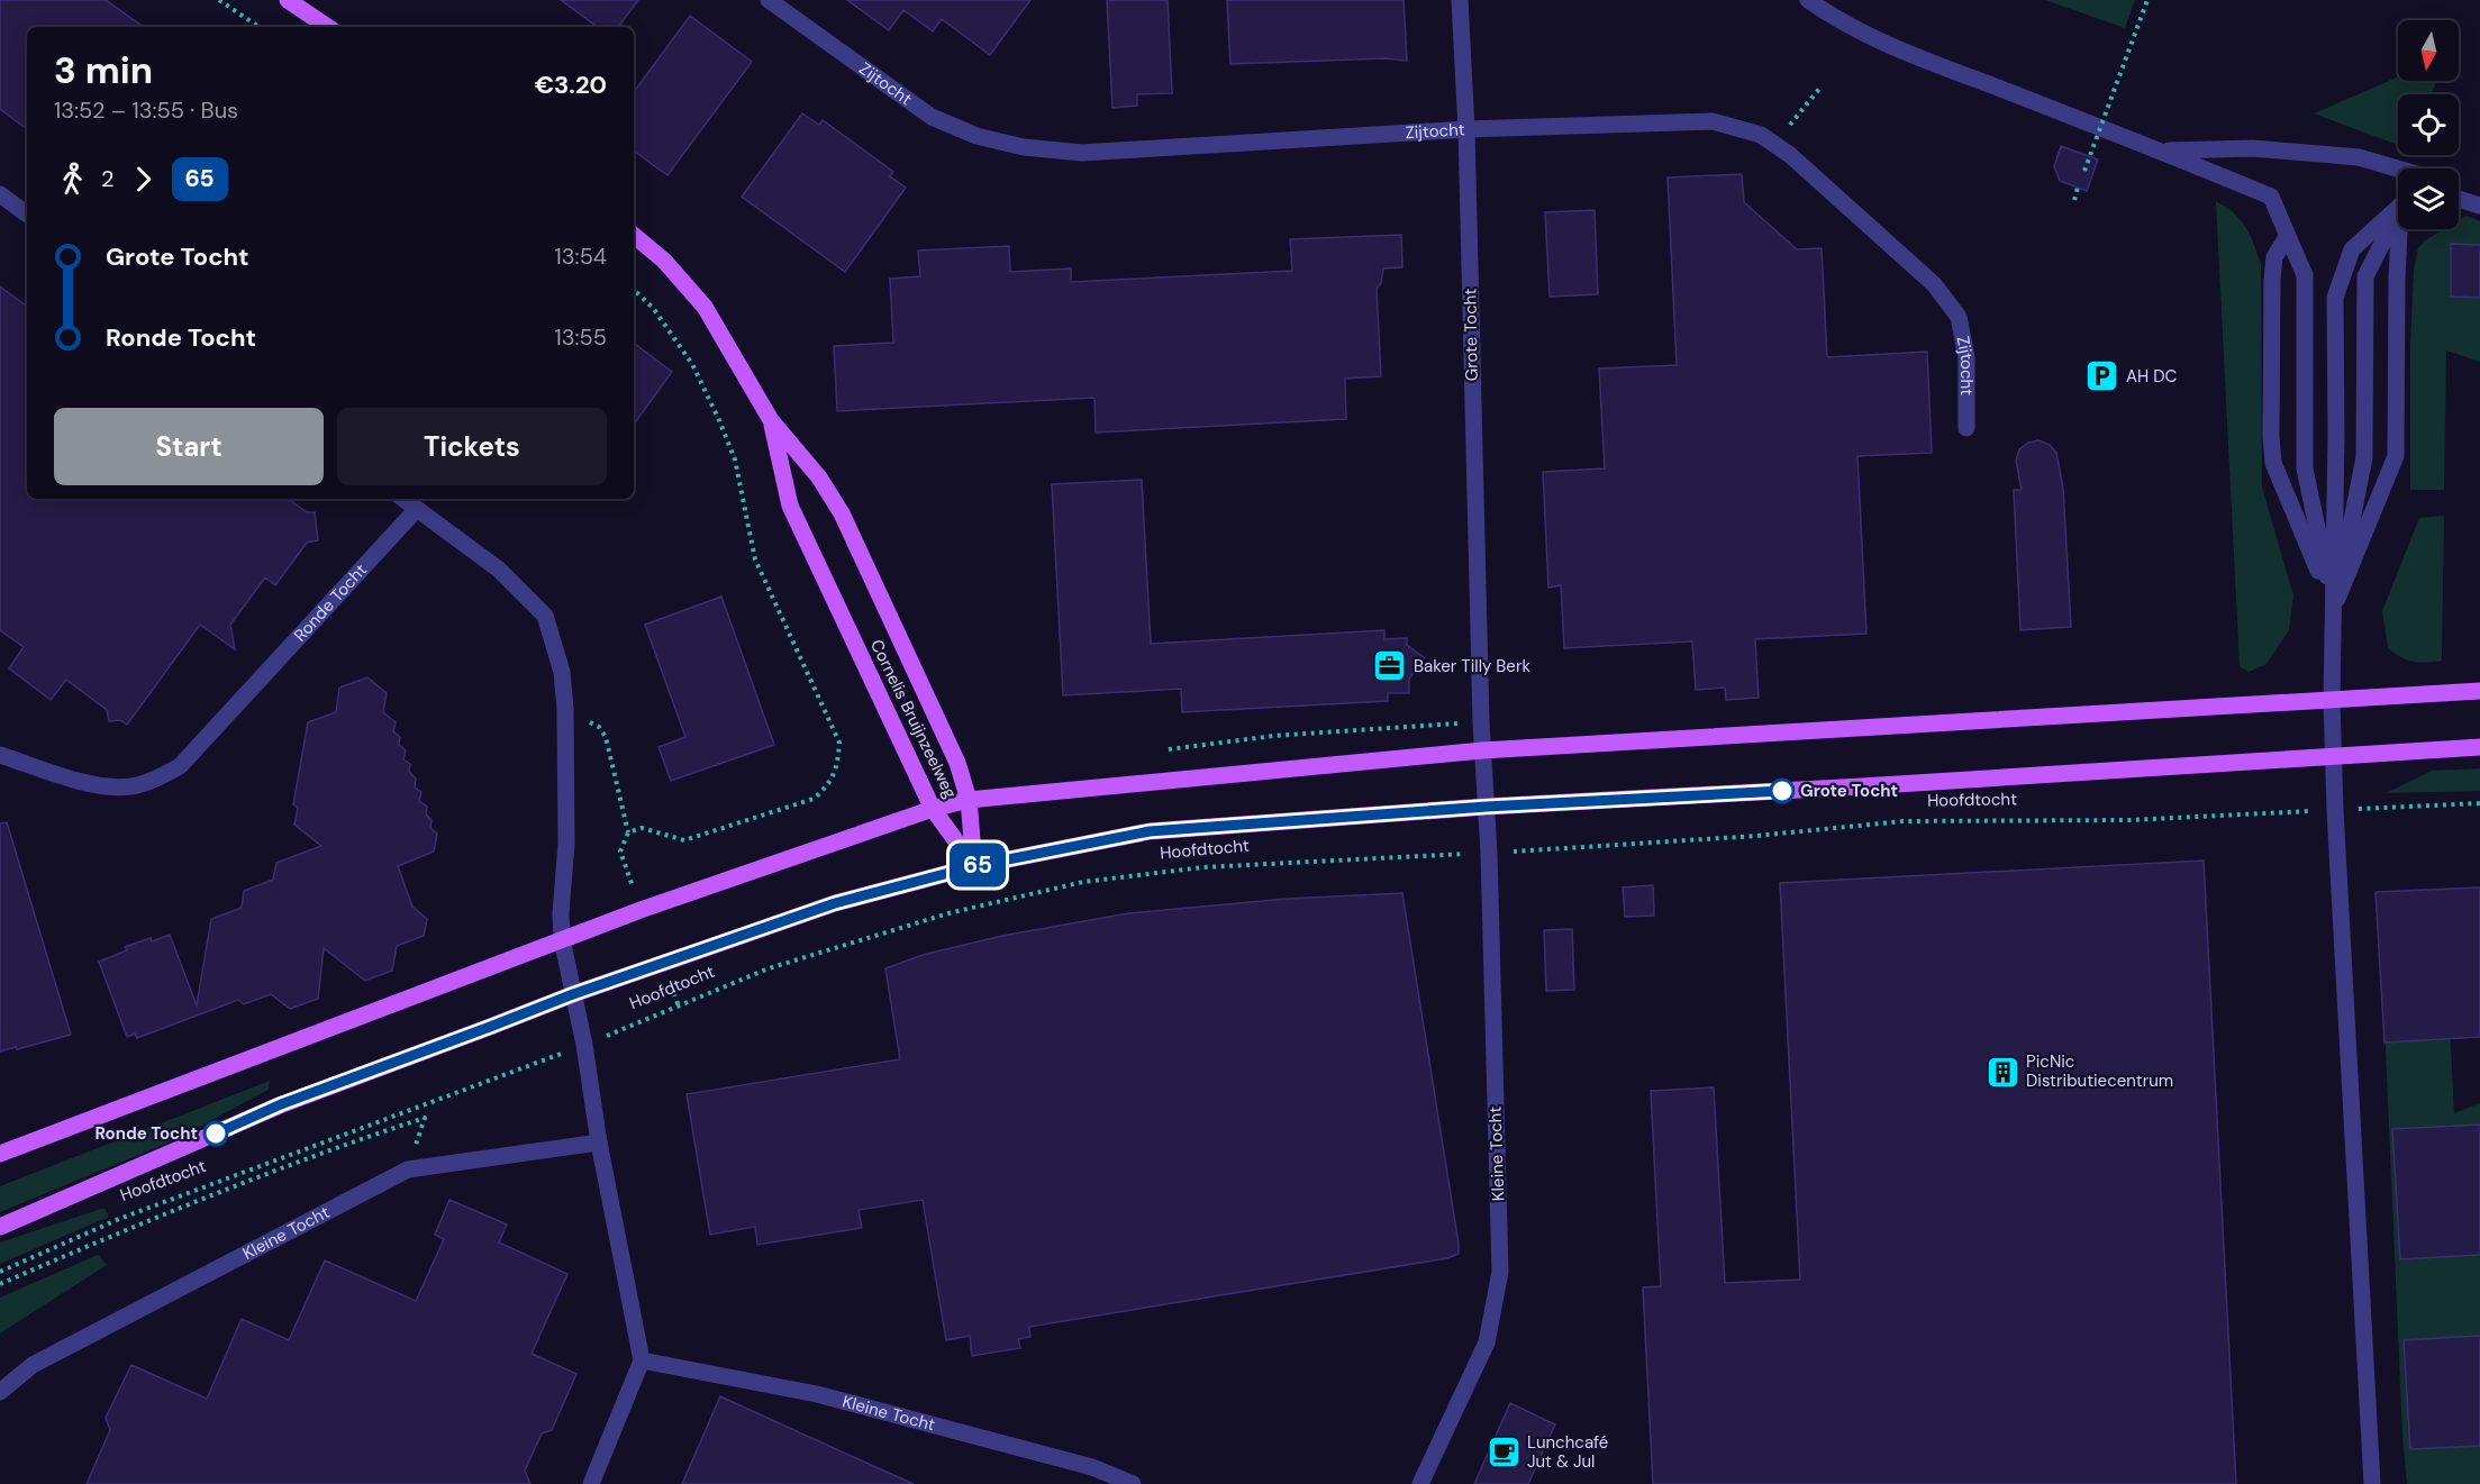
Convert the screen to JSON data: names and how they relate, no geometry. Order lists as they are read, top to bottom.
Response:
{
  "streets": {
    "main road": ["Cornelis Bruijnzeelweg", "Hoofdtocht"],
    "street": [
      "Zijtocht",
      "Grote Tocht",
      "Ronde Tocht",
      "Kleine Tocht"
    ]
  },
  "crossings": [
    ["Zijtocht", "Grote Tocht"],
    ["Grote Tocht", "Hoofdtocht"],
    ["Grote Tocht", "Kleine Tocht"],
    ["Cornelis Bruijnzeelweg", "Hoofdtocht"],
    ["Hoofdtocht", "Kleine Tocht"]
  ],
  "places": {
    "parking": ["AH DC"],
    "office": ["Baker Tilly Berk"],
    "other": ["Grote Tocht", "Ronde Tocht"],
    "building": ["PicNic Distributiecentrum"],
    "cafe": ["Lunchcafé Jut & Jul"]
  },
  "lines": ["bus line 65"],
  "north": "bottom",
  "page": {
    "on_map": "65",
    "heading": ["3 min", "13:52 – 13:55 · Bus", "€3.20"],
    "legs": ["2", "65"],
    "list": [
      {
        "name": "Grote Tocht",
        "value": "13:54"
      },
      {
        "name": "Ronde Tocht",
        "value": "13:55"
      }
    ],
    "buttons": ["Start", "Tickets"]
  }
}
